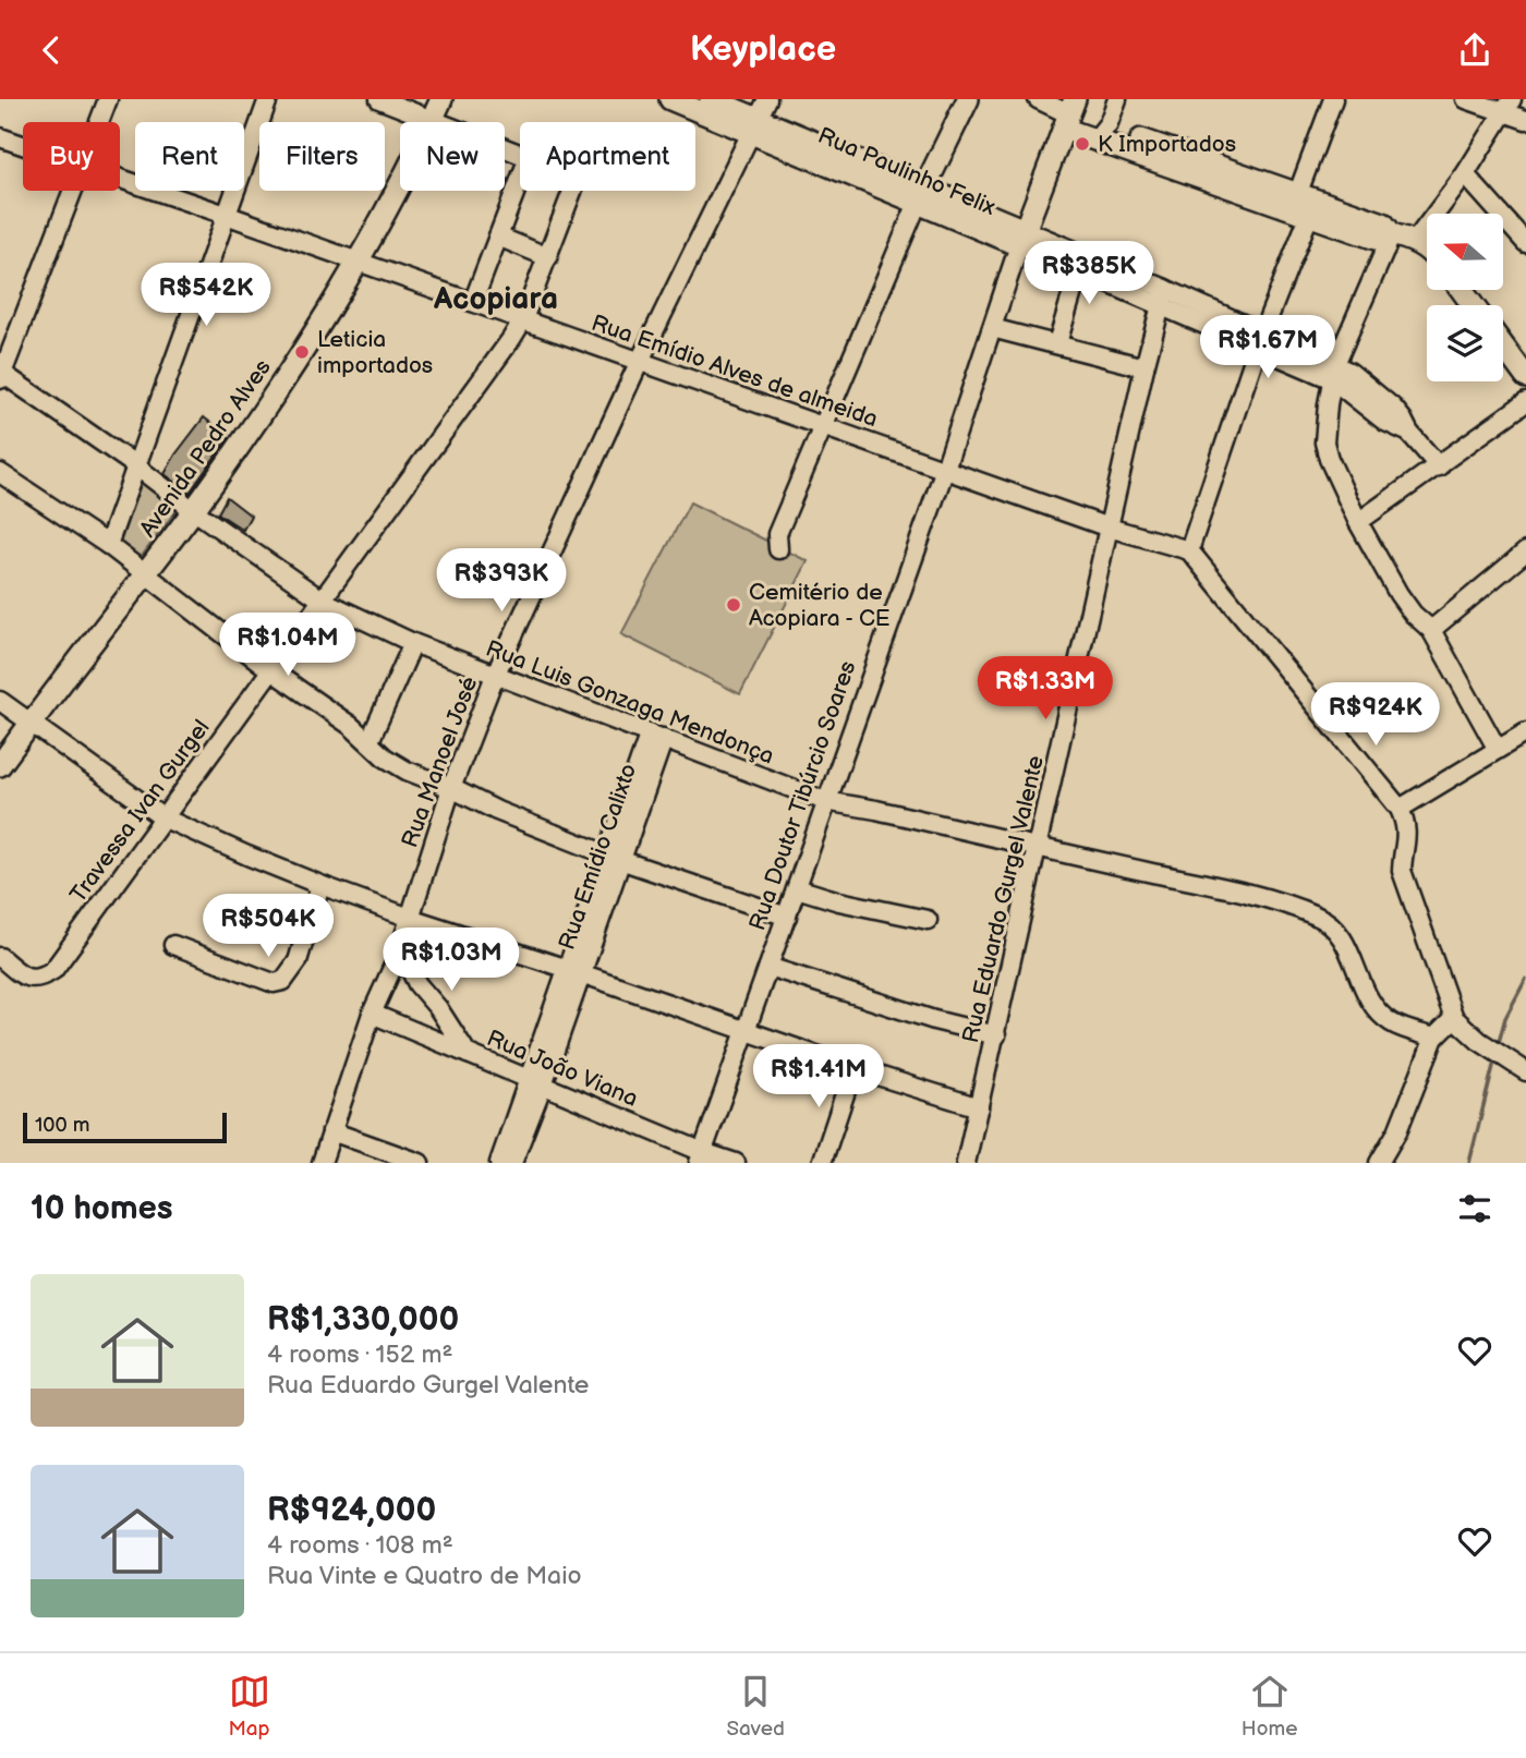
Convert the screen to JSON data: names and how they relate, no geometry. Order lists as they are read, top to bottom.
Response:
{
  "streets": {
    "main road": ["Rua Paulinho Felix", "Avenida Pedro Alves", "Rua Doutor Tibúrcio Soares"],
    "street": [
      "Rua Emídio Alves de almeida",
      "Rua Luis Gonzaga Mendonça",
      "Rua Manoel José",
      "Travessa Ivan Gurgel",
      "Rua Emídio Calixto",
      "Rua Eduardo Gurgel Valente",
      "Rua João Viana"
    ]
  },
  "crossings": [
    ["Rua Paulinho Felix", "Rua Manoel José"],
    ["Rua Paulinho Felix", "Rua Doutor Tibúrcio Soares"],
    ["Rua Paulinho Felix", "Rua Eduardo Gurgel Valente"],
    ["Rua Emídio Alves de almeida", "Avenida Pedro Alves"],
    ["Rua Emídio Alves de almeida", "Rua Manoel José"],
    ["Rua Emídio Alves de almeida", "Rua Doutor Tibúrcio Soares"],
    ["Rua Emídio Alves de almeida", "Travessa Ivan Gurgel"],
    ["Rua Emídio Alves de almeida", "Rua Eduardo Gurgel Valente"],
    ["Avenida Pedro Alves", "Rua Luis Gonzaga Mendonça"],
    ["Rua Luis Gonzaga Mendonça", "Rua Manoel José"],
    ["Rua Luis Gonzaga Mendonça", "Rua Doutor Tibúrcio Soares"],
    ["Rua Luis Gonzaga Mendonça", "Travessa Ivan Gurgel"],
    ["Rua Luis Gonzaga Mendonça", "Rua Emídio Calixto"],
    ["Rua Luis Gonzaga Mendonça", "Rua Eduardo Gurgel Valente"],
    ["Rua Manoel José", "Rua João Viana"],
    ["Rua Doutor Tibúrcio Soares", "Rua João Viana"],
    ["Rua Emídio Calixto", "Rua João Viana"]
  ],
  "districts": ["Acopiara"],
  "places": ["K Importados", "Leticia importados", "Cemitério de Acopiara - CE"],
  "scale_bar": "100 m",
  "north": "left",
  "page": {
    "header": "Keyplace",
    "chip": [
      "Buy",
      "Rent",
      "Filters",
      "New",
      "Apartment"
    ],
    "price": [
      "R$385K",
      "R$542K",
      "R$1.67M",
      "R$393K",
      "R$1.04M",
      "R$1.33M",
      "R$924K",
      "R$504K",
      "R$1.03M",
      "R$1.41M"
    ],
    "scale": "100 m",
    "heading": "10 homes",
    "list": [
      {
        "name": "R$1,330,000",
        "note": "4 rooms · 152 m² · Rua Eduardo Gurgel Valente"
      },
      {
        "name": "R$924,000",
        "note": "4 rooms · 108 m² · Rua Vinte e Quatro de Maio"
      }
    ],
    "tabs": ["Map", "Saved", "Home"]
  }
}
